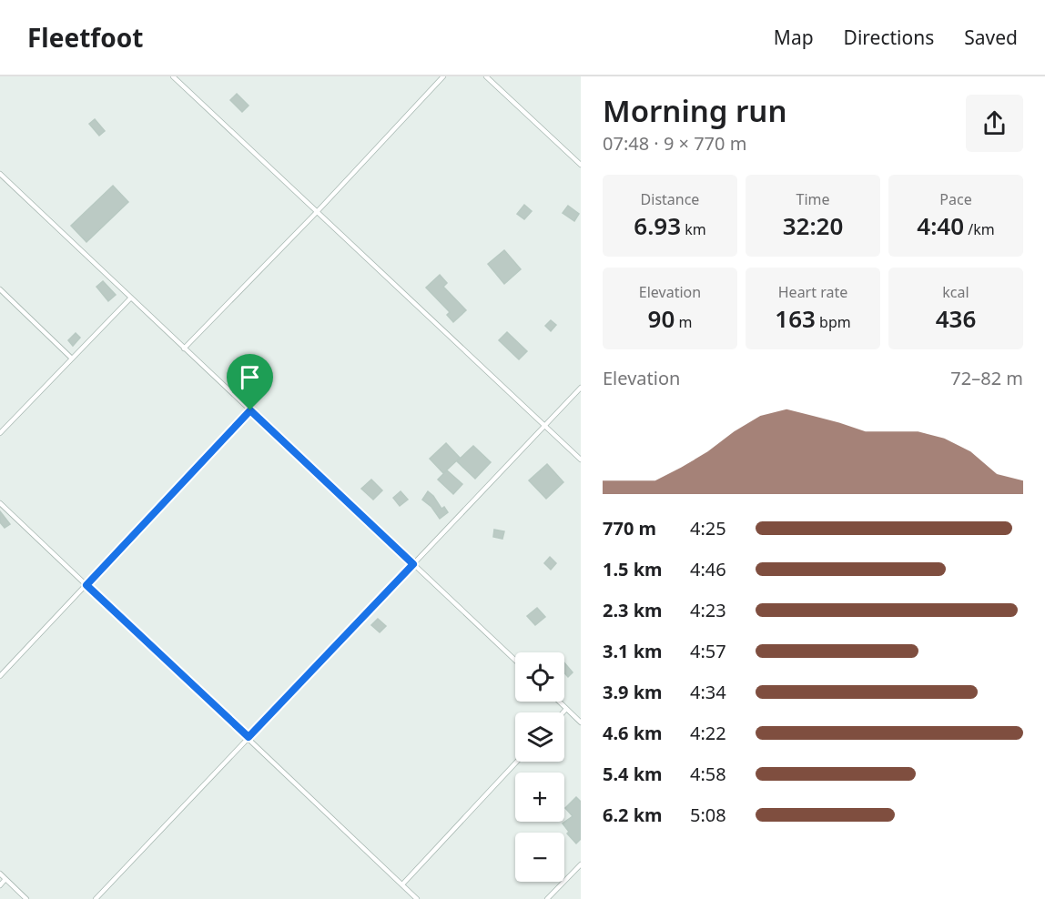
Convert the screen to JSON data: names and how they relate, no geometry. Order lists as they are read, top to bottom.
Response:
{
  "page": {
    "header": "Fleetfoot",
    "nav": ["Map", "Directions", "Saved"],
    "heading": ["Morning run", "07:48 · 9 × 770 m"],
    "stats": [
      ["Distance", "6.93 km"],
      ["Time", "32:20"],
      ["Pace", "4:40 /km"],
      ["Elevation", "90 m"],
      ["Heart rate", "163 bpm"],
      ["kcal", "436"]
    ],
    "chart": ["Elevation", "72–82 m"],
    "list": [
      {
        "name": "770 m",
        "note": "4:25"
      },
      {
        "name": "1.5 km",
        "note": "4:46"
      },
      {
        "name": "2.3 km",
        "note": "4:23"
      },
      {
        "name": "3.1 km",
        "note": "4:57"
      },
      {
        "name": "3.9 km",
        "note": "4:34"
      },
      {
        "name": "4.6 km",
        "note": "4:22"
      },
      {
        "name": "5.4 km",
        "note": "4:58"
      },
      {
        "name": "6.2 km",
        "note": "5:08"
      }
    ],
    "map_buttons": ["+", "−"]
  }
}
